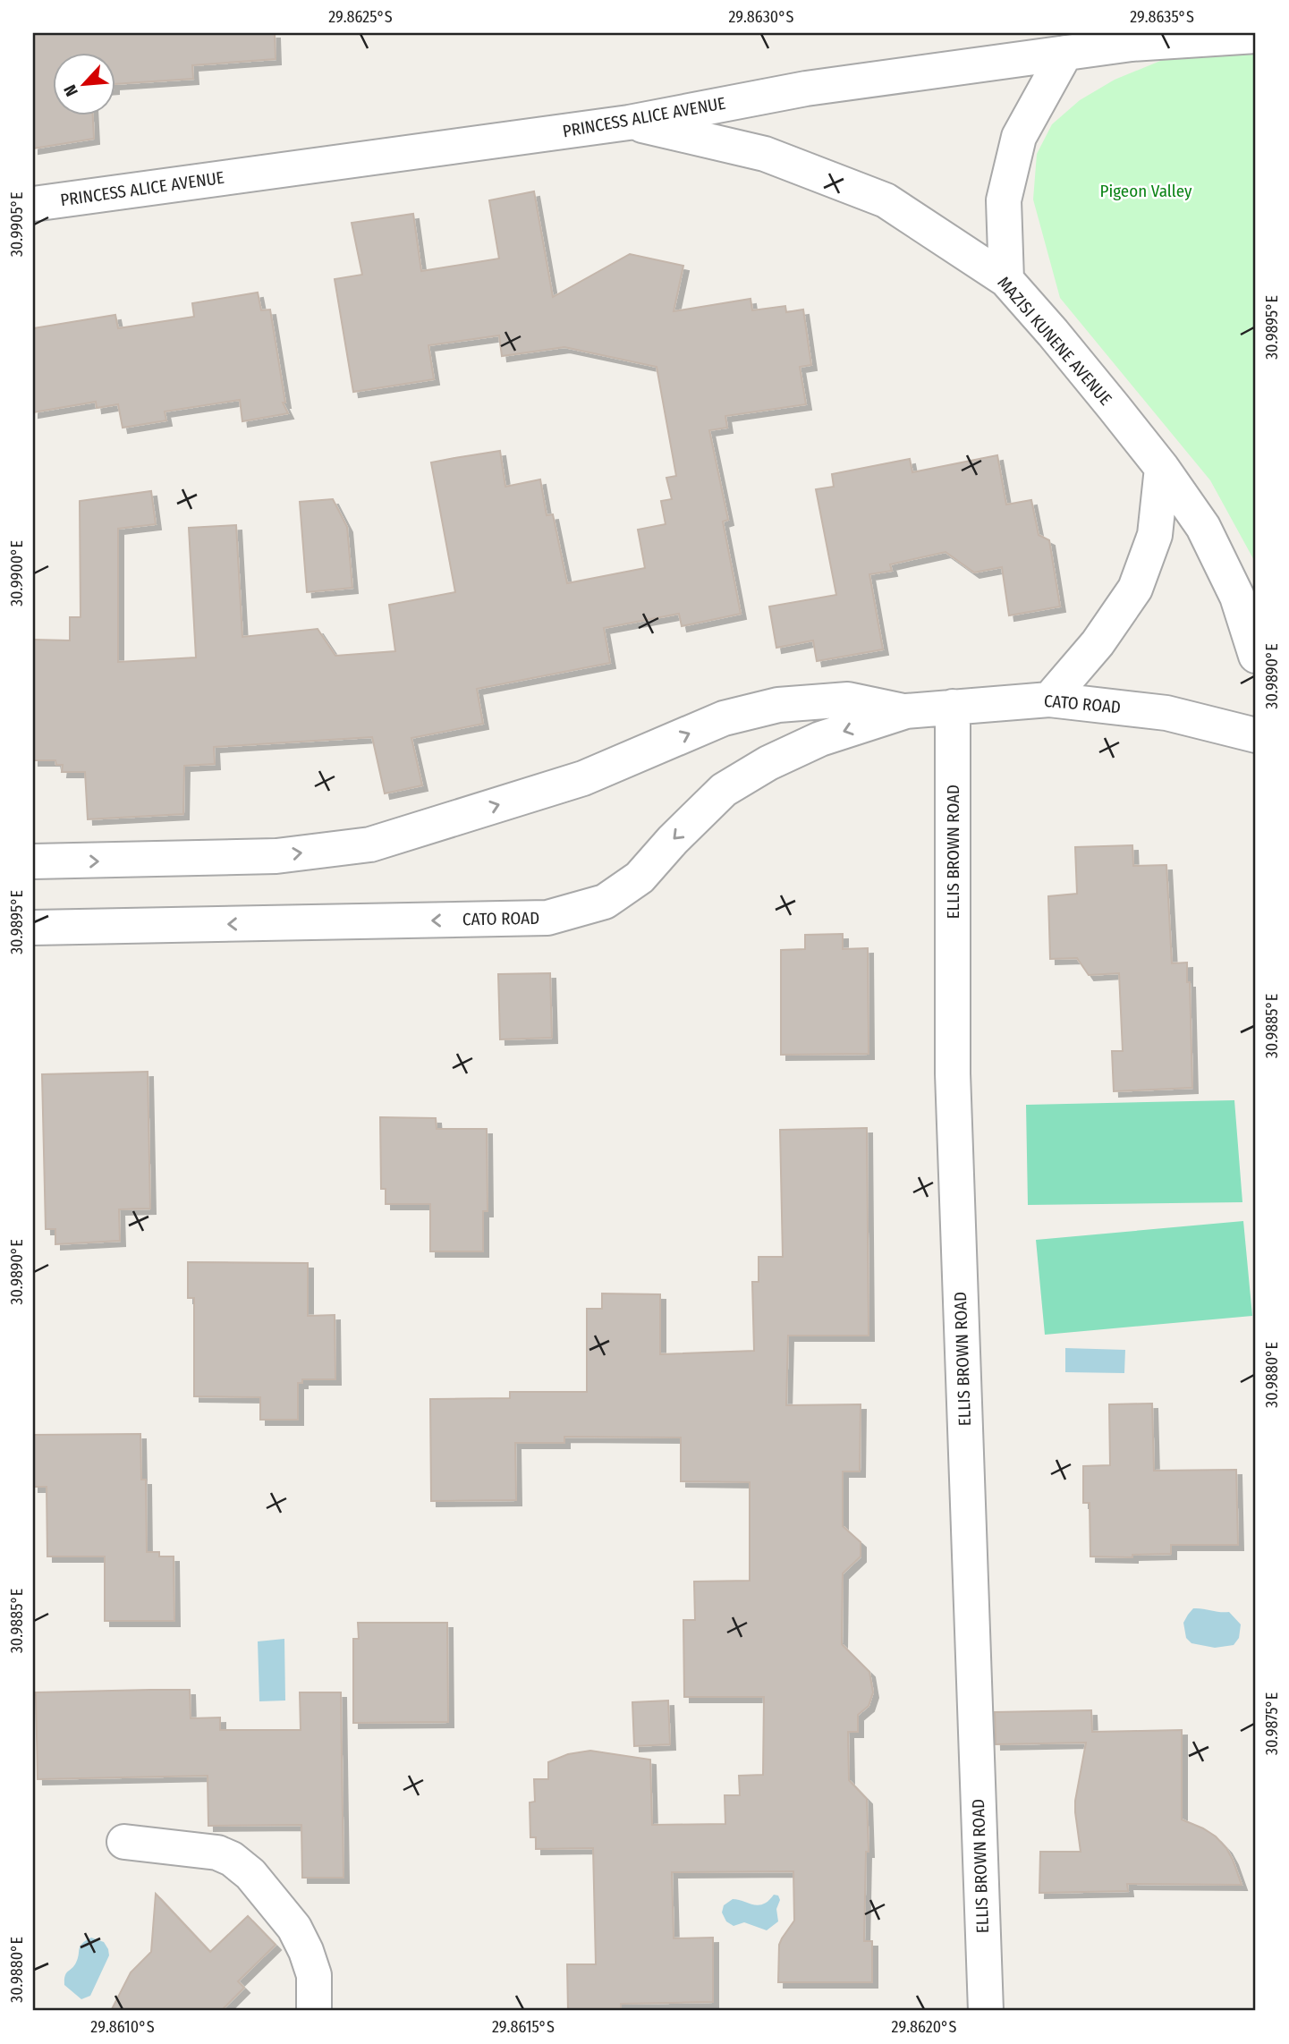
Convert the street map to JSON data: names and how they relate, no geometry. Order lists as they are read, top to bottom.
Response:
{
  "streets": {
    "street": [
      "PRINCESS ALICE AVENUE",
      "MAZISI KUNENE AVENUE",
      "CATO ROAD",
      "ELLIS BROWN ROAD"
    ]
  },
  "crossings": [
    ["PRINCESS ALICE AVENUE", "MAZISI KUNENE AVENUE"],
    ["CATO ROAD", "ELLIS BROWN ROAD"]
  ],
  "parks": ["Pigeon Valley"],
  "north": "bottom left",
  "coordinates": [
    "29.8625°S",
    "29.8630°S",
    "29.8635°S",
    "30.9905°E",
    "30.9895°E",
    "30.9900°E",
    "30.9890°E",
    "30.9885°E",
    "30.9880°E",
    "30.9875°E",
    "29.8610°S",
    "29.8615°S",
    "29.8620°S"
  ]
}
